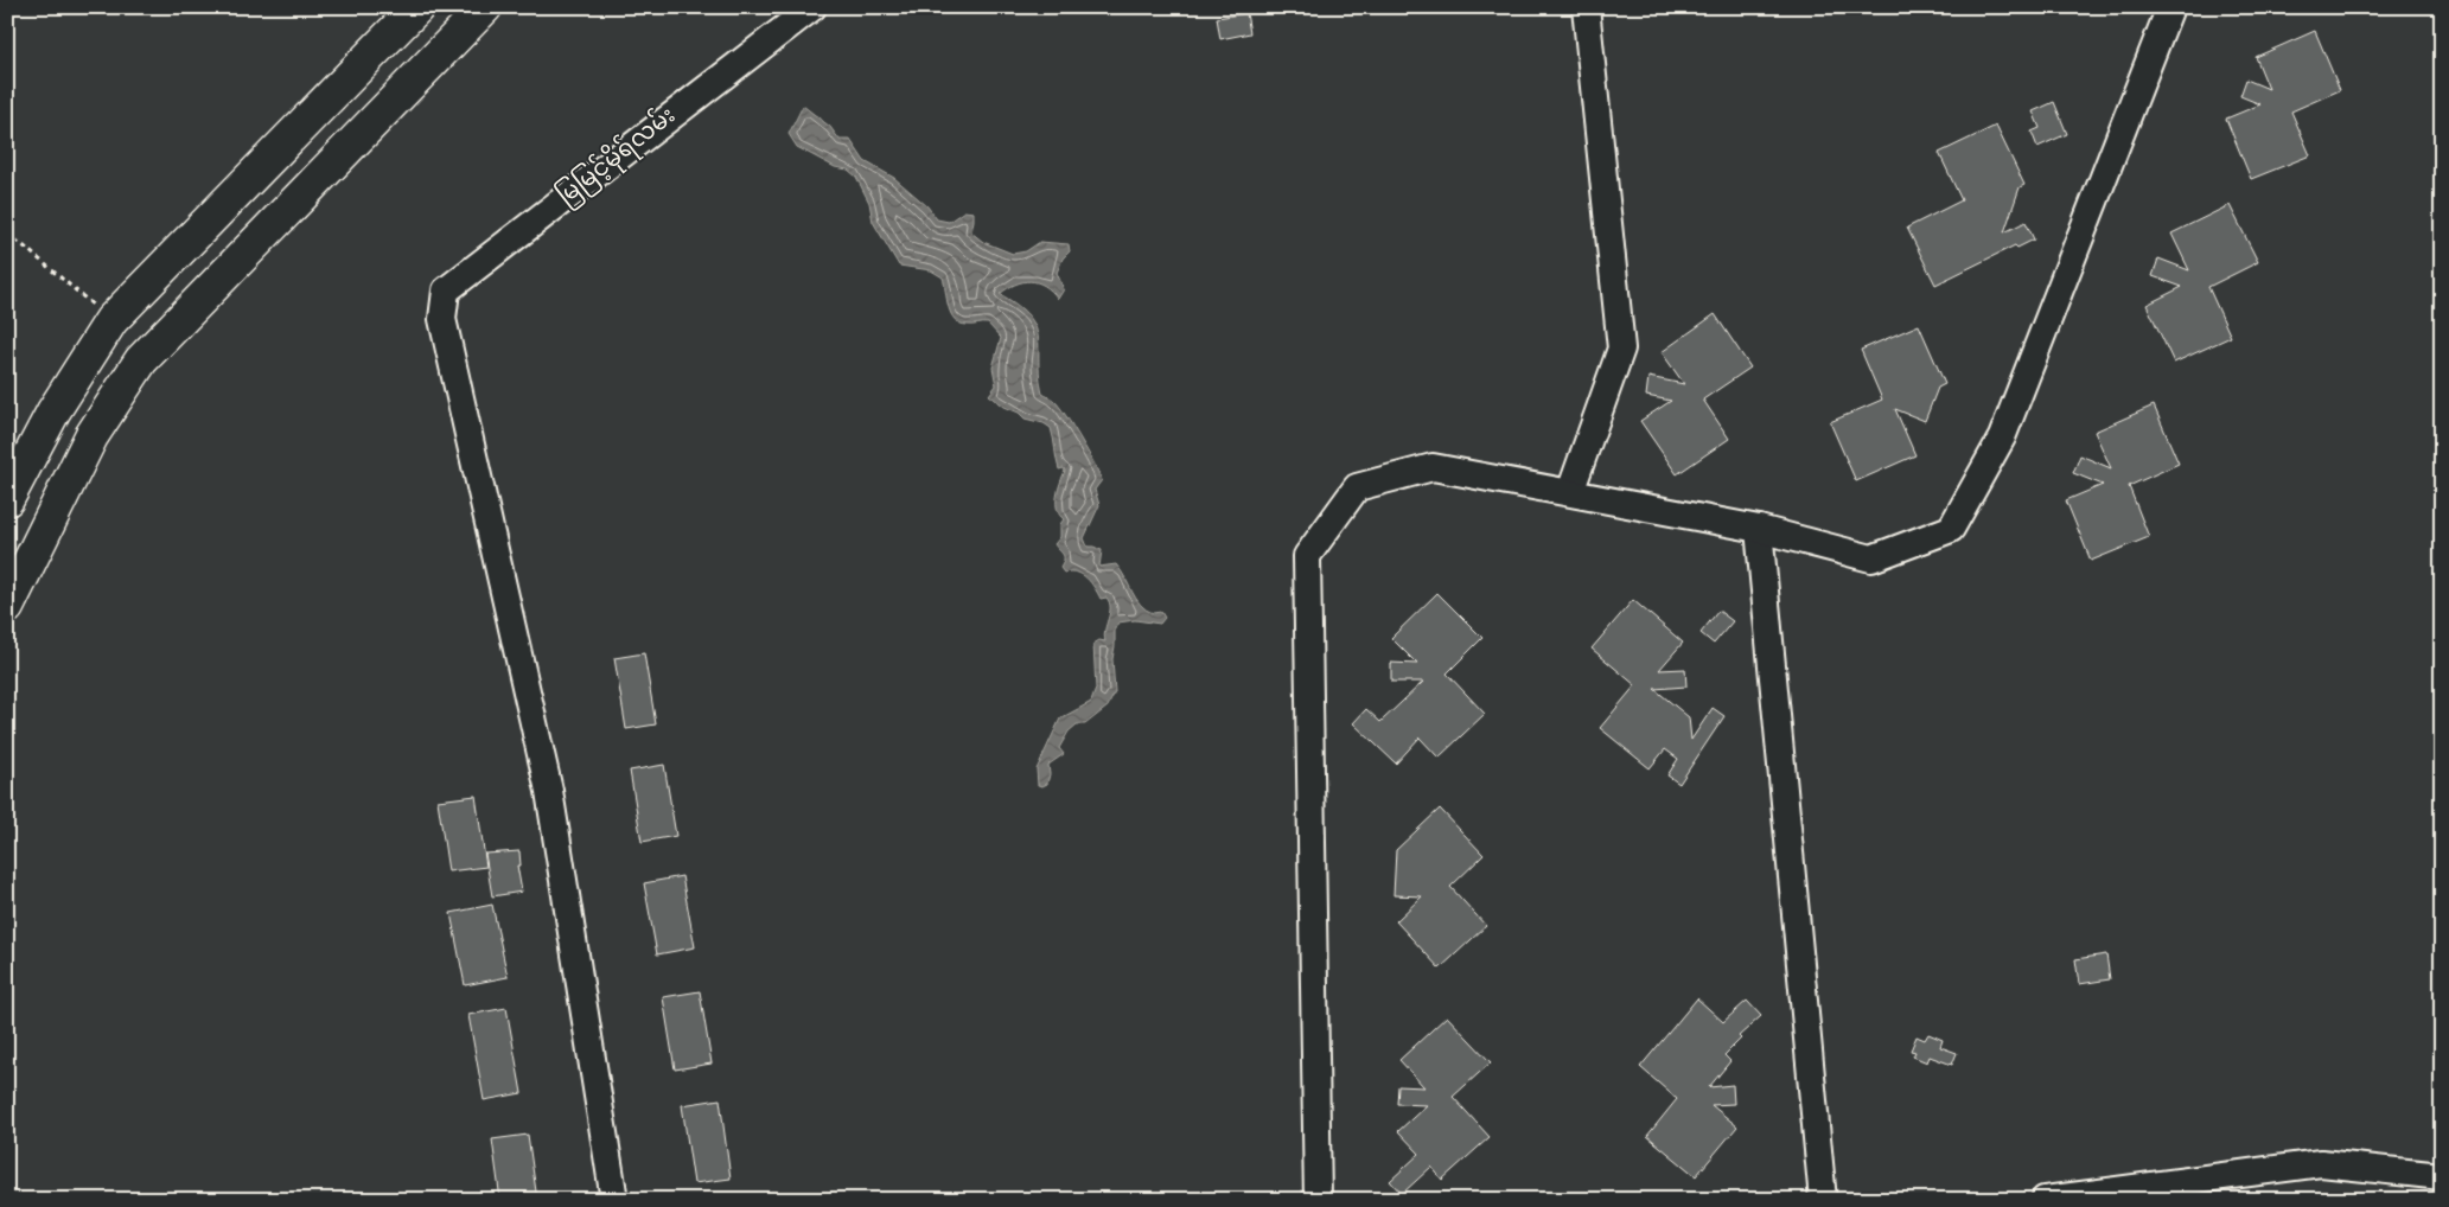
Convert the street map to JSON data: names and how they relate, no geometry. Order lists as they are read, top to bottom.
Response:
{
  "streets": {
    "street": ["မြမြင့်မိုရ်လမ်း"]
  }
}
